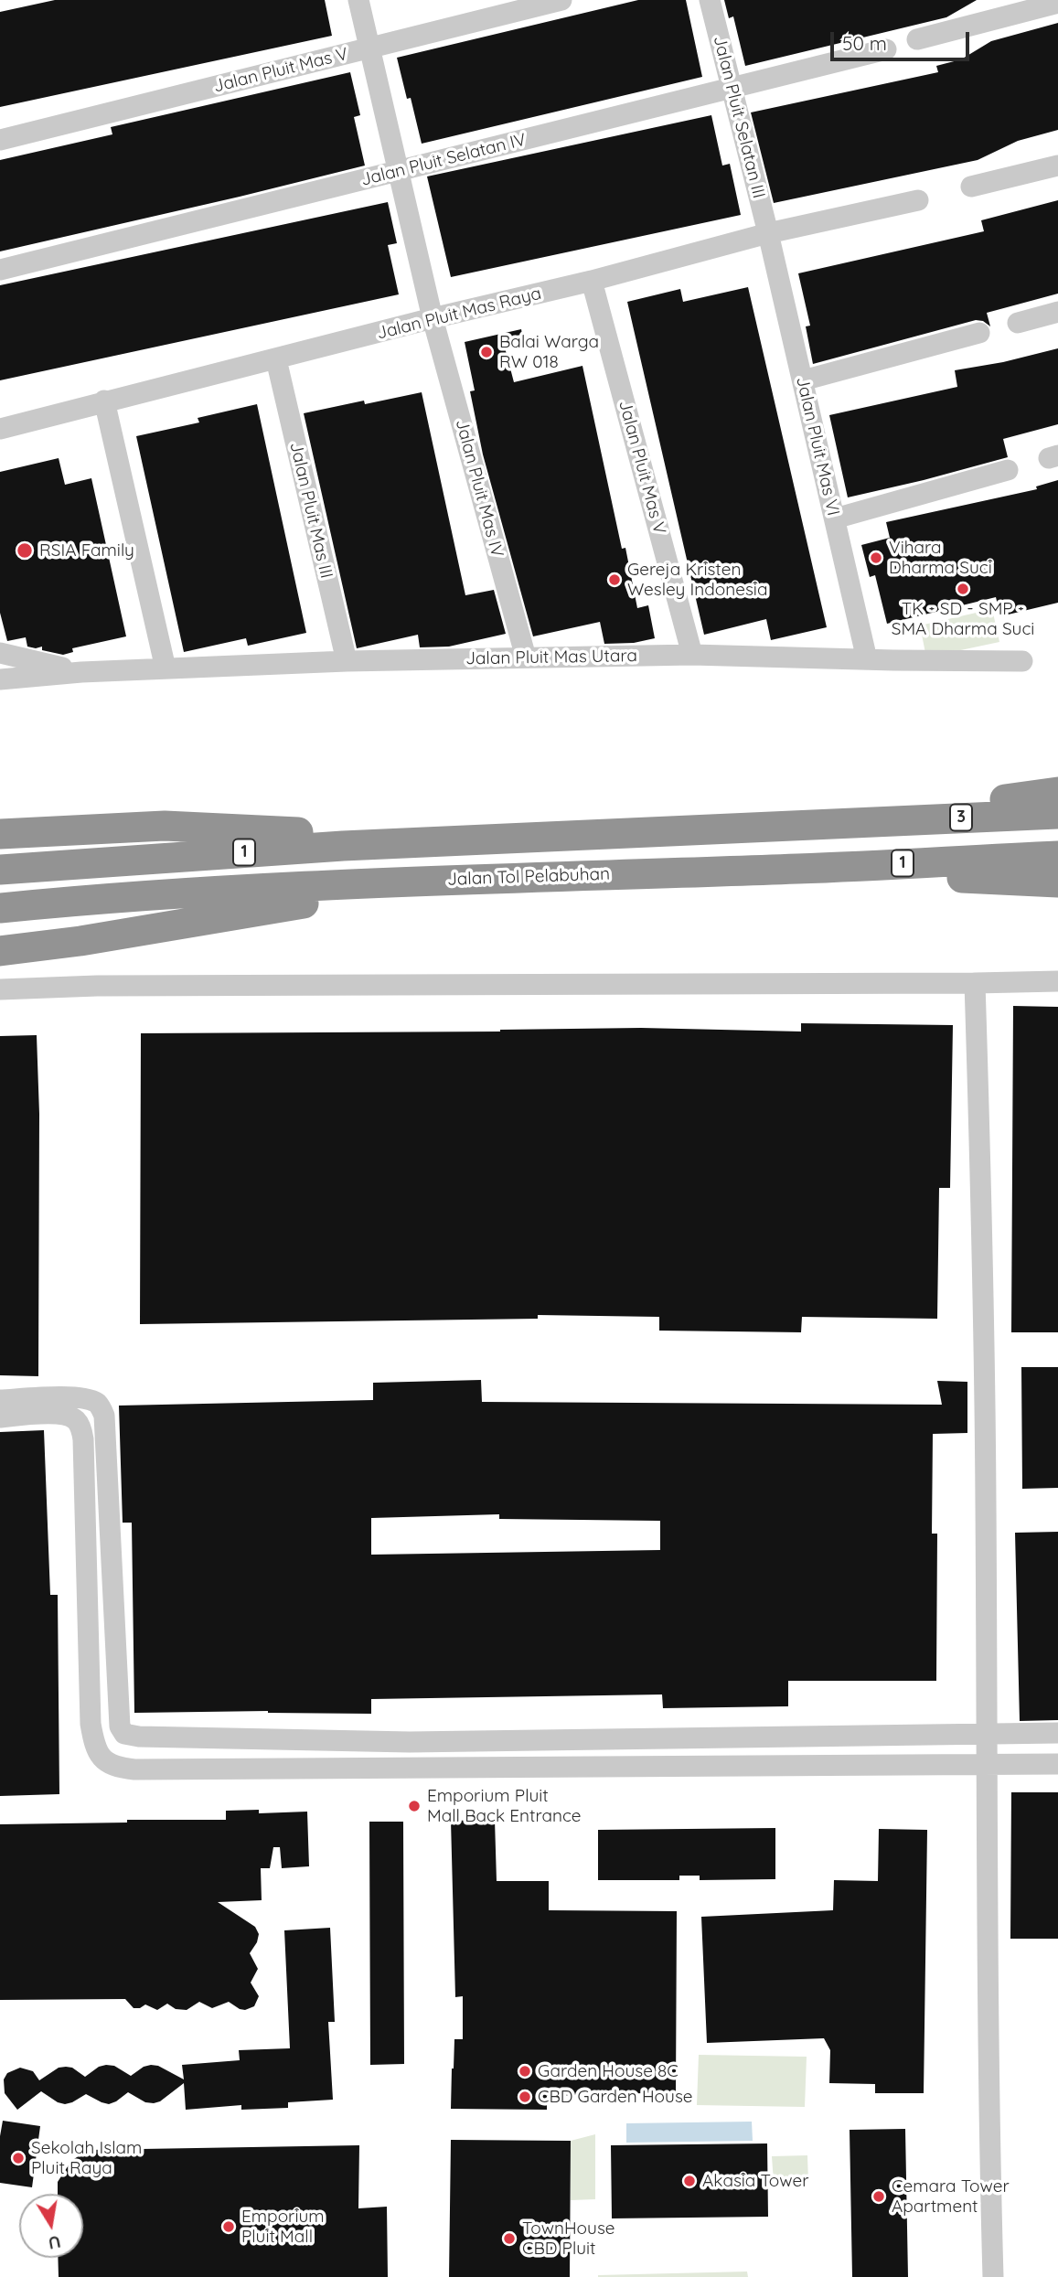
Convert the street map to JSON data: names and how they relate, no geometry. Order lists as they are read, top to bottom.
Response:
{
  "streets": {
    "highway": ["3", "1", "Jalan Tol Pelabuhan"],
    "street": [
      "Jalan Pluit Mas V",
      "Jalan Pluit Selatan III",
      "Jalan Pluit Selatan IV",
      "Jalan Pluit Mas Raya",
      "Jalan Pluit Mas VI",
      "Jalan Pluit Mas IV",
      "Jalan Pluit Mas III",
      "Jalan Pluit Mas Utara"
    ]
  },
  "crossings": [
    ["Jalan Pluit Mas V", "Jalan Pluit Mas Raya"],
    ["Jalan Pluit Mas V", "Jalan Pluit Mas IV"],
    ["Jalan Pluit Mas V", "Jalan Pluit Mas Utara"],
    ["Jalan Pluit Selatan III", "Jalan Pluit Selatan IV"],
    ["Jalan Pluit Selatan III", "Jalan Pluit Mas Raya"],
    ["Jalan Pluit Selatan III", "Jalan Pluit Mas VI"],
    ["Jalan Pluit Selatan IV", "Jalan Pluit Mas IV"],
    ["Jalan Pluit Mas Raya", "Jalan Pluit Mas VI"],
    ["Jalan Pluit Mas Raya", "Jalan Pluit Mas IV"],
    ["Jalan Pluit Mas Raya", "Jalan Pluit Mas III"],
    ["Jalan Pluit Mas VI", "Jalan Pluit Mas Utara"],
    ["Jalan Pluit Mas IV", "Jalan Pluit Mas Utara"],
    ["Jalan Pluit Mas III", "Jalan Pluit Mas Utara"],
    ["3", "1"]
  ],
  "places": [
    "Balai Warga RW 018",
    "RSIA Family",
    "Vihara Dharma Suci",
    "Gereja Kristen Wesley Indonesia",
    "TK - SD - SMP - SMA Dharma Suci",
    "Emporium Pluit Mall Back Entrance",
    "Garden House 8C",
    "CBD Garden House",
    "Sekolah Islam Pluit Raya",
    "Akasia Tower",
    "Cemara Tower Apartment",
    "Emporium Pluit Mall",
    "TownHouse CBD Pluit"
  ],
  "scale_bar": "50 m",
  "north": "bottom"
}
